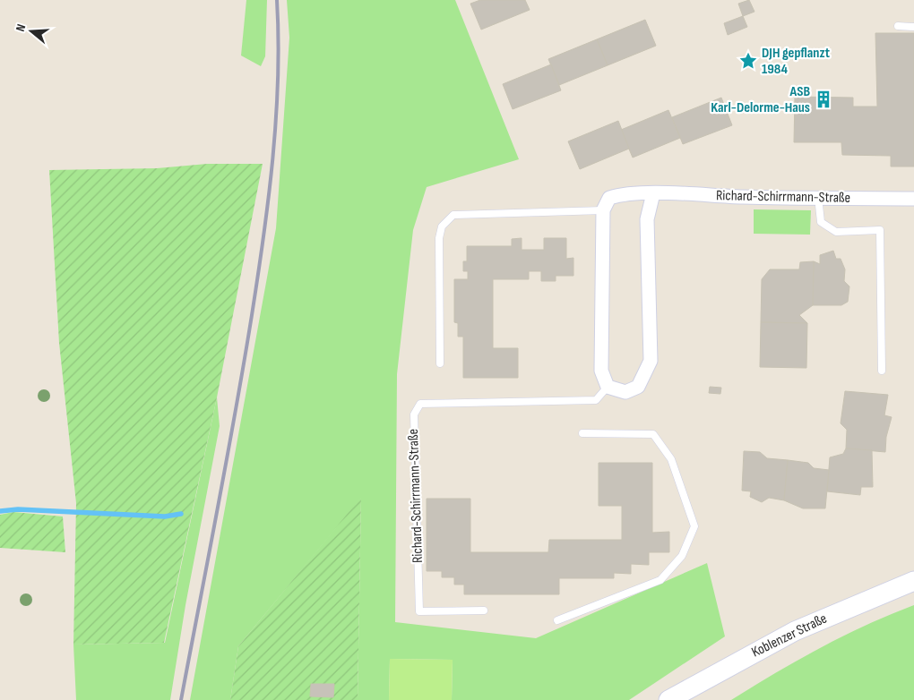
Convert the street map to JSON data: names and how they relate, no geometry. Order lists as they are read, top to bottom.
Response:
{
  "streets": {
    "main road": ["Koblenzer Straße"],
    "street": ["Richard-Schirrmann-Straße"]
  },
  "places": {
    "place": ["DJH gepflanzt 1984"],
    "building": ["ASB Karl-Delorme-Haus"]
  },
  "north": "left"
}
